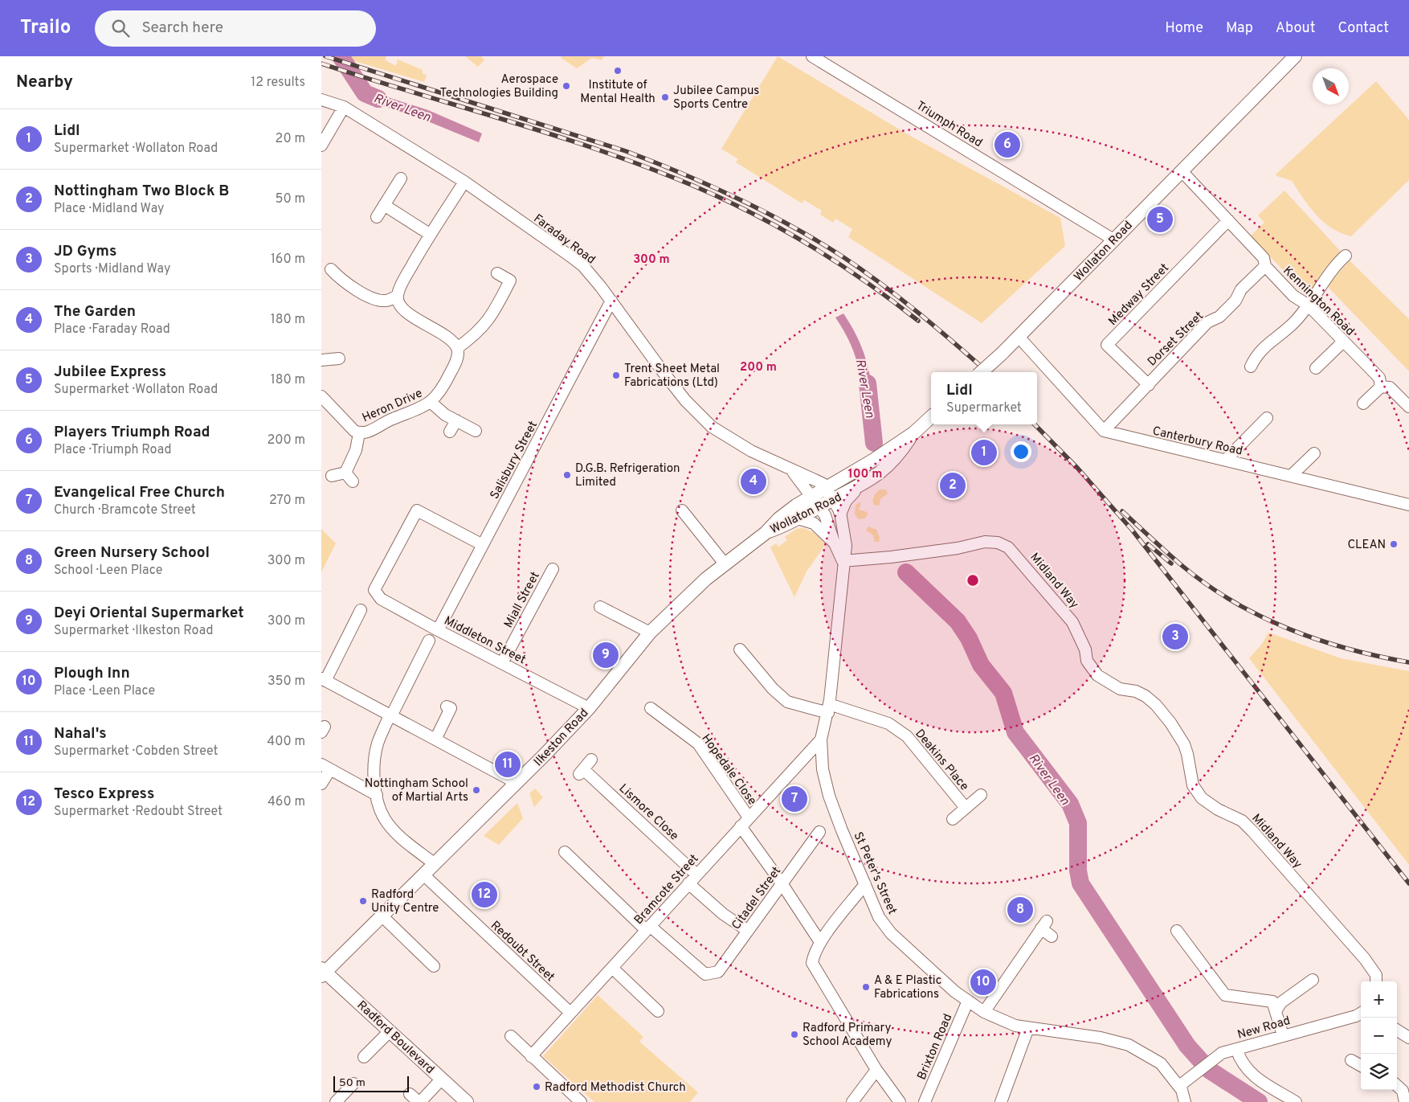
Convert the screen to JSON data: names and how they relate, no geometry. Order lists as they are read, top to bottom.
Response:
{
  "streets": {
    "main road": ["Wollaton Road", "Ilkeston Road", "Radford Boulevard"],
    "street": [
      "Triumph Road",
      "Faraday Road",
      "Medway Street",
      "Kennington Road",
      "Dorset Street",
      "Heron Drive",
      "Canterbury Road",
      "Salisbury Street",
      "Midland Way",
      "Miall Street",
      "Middleton Street",
      "Deakins Place",
      "Hopedale Close",
      "Lismore Close",
      "St Peter's Street",
      "Bramcote Street",
      "Citadel Street",
      "Redoubt Street",
      "New Road",
      "Brixton Road"
    ]
  },
  "crossings": [
    ["Triumph Road", "Wollaton Road"],
    ["Faraday Road", "Wollaton Road"],
    ["Faraday Road", "Salisbury Street"],
    ["Faraday Road", "St Peter's Street"],
    ["Wollaton Road", "Kennington Road"],
    ["Wollaton Road", "Ilkeston Road"],
    ["Wollaton Road", "St Peter's Street"],
    ["Medway Street", "Kennington Road"],
    ["Medway Street", "Dorset Street"],
    ["Kennington Road", "Dorset Street"],
    ["Dorset Street", "Canterbury Road"],
    ["Salisbury Street", "Middleton Street"],
    ["Midland Way", "St Peter's Street"],
    ["Miall Street", "Middleton Street"],
    ["Middleton Street", "Ilkeston Road"],
    ["Ilkeston Road", "Redoubt Street"],
    ["Ilkeston Road", "Radford Boulevard"],
    ["Deakins Place", "St Peter's Street"],
    ["Hopedale Close", "Bramcote Street"],
    ["Hopedale Close", "Citadel Street"],
    ["Lismore Close", "Bramcote Street"],
    ["St Peter's Street", "Bramcote Street"],
    ["St Peter's Street", "New Road"],
    ["St Peter's Street", "Brixton Road"],
    ["Bramcote Street", "Citadel Street"],
    ["Bramcote Street", "Redoubt Street"]
  ],
  "water": ["River Leen"],
  "places": [
    "Institute of Mental Health",
    "Aerospace Technologies Building",
    "Jubilee Campus Sports Centre",
    "Trent Sheet Metal Fabrications (Ltd)",
    "D.G.B. Refrigeration Limited",
    "CLEAN",
    "Nottingham School of Martial Arts",
    "Radford Unity Centre",
    "A & E Plastic Fabrications",
    "Radford Primary School Academy",
    "Radford Methodist Church"
  ],
  "scale_bar": "50 m",
  "north": "bottom right",
  "page": {
    "header": "Trailo",
    "search": "Search here",
    "nav": [
      "Home",
      "Map",
      "About",
      "Contact"
    ],
    "heading": ["Nearby", "12 results"],
    "list": [
      {
        "mark": "1",
        "name": "Lidl",
        "note": "Supermarket · Wollaton Road",
        "value": "20 m"
      },
      {
        "mark": "2",
        "name": "Nottingham Two Block B",
        "note": "Place · Midland Way",
        "value": "50 m"
      },
      {
        "mark": "3",
        "name": "JD Gyms",
        "note": "Sports · Midland Way",
        "value": "160 m"
      },
      {
        "mark": "4",
        "name": "The Garden",
        "note": "Place · Faraday Road",
        "value": "180 m"
      },
      {
        "mark": "5",
        "name": "Jubilee Express",
        "note": "Supermarket · Wollaton Road",
        "value": "180 m"
      },
      {
        "mark": "6",
        "name": "Players Triumph Road",
        "note": "Place · Triumph Road",
        "value": "200 m"
      },
      {
        "mark": "7",
        "name": "Evangelical Free Church",
        "note": "Church · Bramcote Street",
        "value": "270 m"
      },
      {
        "mark": "8",
        "name": "Green Nursery School",
        "note": "School · Leen Place",
        "value": "300 m"
      },
      {
        "mark": "9",
        "name": "Deyi Oriental Supermarket",
        "note": "Supermarket · Ilkeston Road",
        "value": "300 m"
      },
      {
        "mark": "10",
        "name": "Plough Inn",
        "note": "Place · Leen Place",
        "value": "350 m"
      },
      {
        "mark": "11",
        "name": "Nahal's",
        "note": "Supermarket · Cobden Street",
        "value": "400 m"
      },
      {
        "mark": "12",
        "name": "Tesco Express",
        "note": "Supermarket · Redoubt Street",
        "value": "460 m"
      }
    ],
    "pins": [
      "6",
      "5",
      "1",
      "4",
      "2",
      "3",
      "9",
      "11",
      "7",
      "12",
      "8",
      "10"
    ],
    "popup": ["Lidl", "Supermarket"],
    "map_buttons": ["+", "−"],
    "scale": "50 m"
  },
  "rings": ["300 m", "200 m", "100 m"]
}
